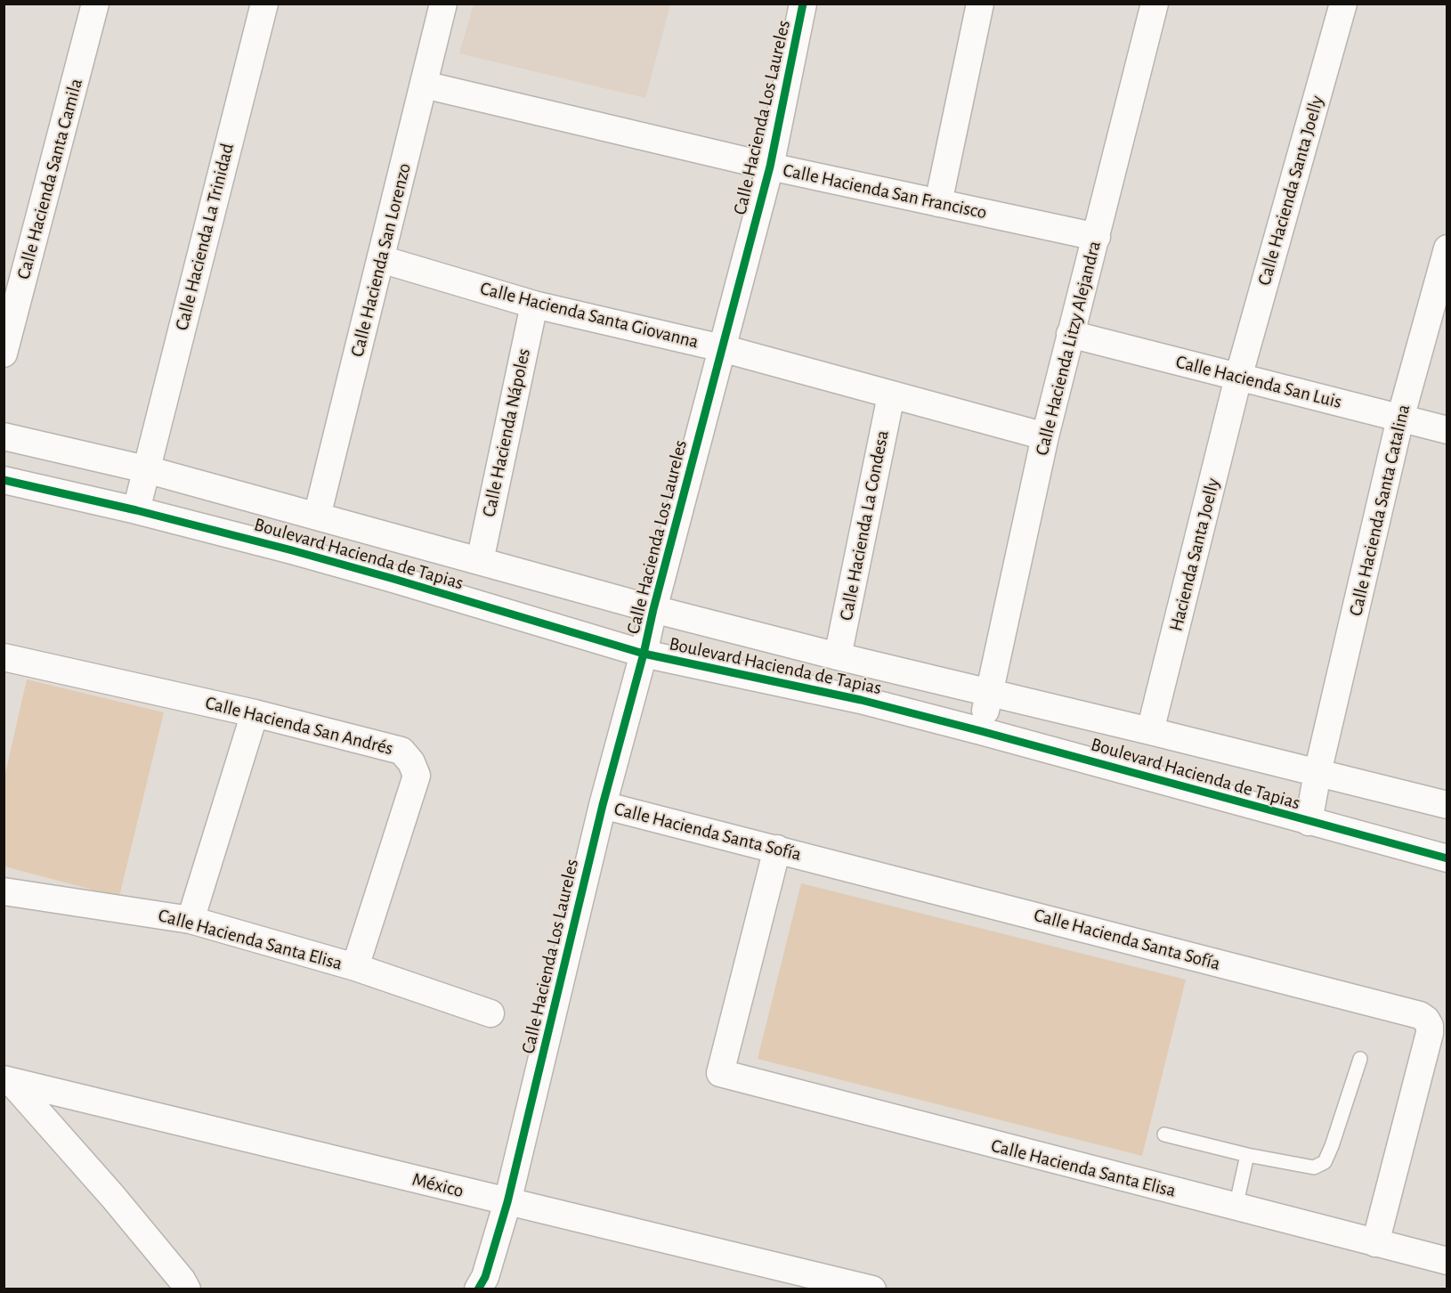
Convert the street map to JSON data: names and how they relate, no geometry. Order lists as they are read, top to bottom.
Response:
{
  "streets": {
    "street": [
      "Calle Hacienda Los Laureles",
      "Calle Hacienda Santa Camila",
      "Calle Hacienda Santa Joelly",
      "Calle Hacienda San Francisco",
      "Calle Hacienda La Trinidad",
      "Calle Hacienda San Lorenzo",
      "Calle Hacienda Santa Giovanna",
      "Calle Hacienda Litzy Alejandra",
      "Calle Hacienda San Luis",
      "Calle Hacienda Nápoles",
      "Calle Hacienda Santa Catalina",
      "Calle Hacienda La Condesa",
      "Boulevard Hacienda de Tapias",
      "Hacienda Santa Joelly",
      "Calle Hacienda San Andrés",
      "Calle Hacienda Santa Sofía",
      "Calle Hacienda Santa Elisa",
      "México"
    ]
  },
  "crossings": [
    ["Calle Hacienda Los Laureles", "Calle Hacienda San Francisco"],
    ["Calle Hacienda Los Laureles", "Calle Hacienda Santa Giovanna"],
    ["Calle Hacienda Los Laureles", "Boulevard Hacienda de Tapias"],
    ["Calle Hacienda Los Laureles", "Calle Hacienda Santa Sofía"],
    ["Calle Hacienda Los Laureles", "México"],
    ["Calle Hacienda Santa Joelly", "Calle Hacienda San Luis"],
    ["Calle Hacienda Santa Joelly", "Hacienda Santa Joelly"],
    ["Calle Hacienda San Francisco", "Calle Hacienda San Lorenzo"],
    ["Calle Hacienda San Francisco", "Calle Hacienda Litzy Alejandra"],
    ["Calle Hacienda La Trinidad", "Boulevard Hacienda de Tapias"],
    ["Calle Hacienda San Lorenzo", "Calle Hacienda Santa Giovanna"],
    ["Calle Hacienda San Lorenzo", "Boulevard Hacienda de Tapias"],
    ["Calle Hacienda Santa Giovanna", "Calle Hacienda Litzy Alejandra"],
    ["Calle Hacienda Santa Giovanna", "Calle Hacienda Nápoles"],
    ["Calle Hacienda Santa Giovanna", "Calle Hacienda La Condesa"],
    ["Calle Hacienda Litzy Alejandra", "Calle Hacienda San Luis"],
    ["Calle Hacienda Litzy Alejandra", "Boulevard Hacienda de Tapias"],
    ["Calle Hacienda San Luis", "Calle Hacienda Santa Catalina"],
    ["Calle Hacienda San Luis", "Hacienda Santa Joelly"],
    ["Calle Hacienda Nápoles", "Boulevard Hacienda de Tapias"],
    ["Calle Hacienda Santa Catalina", "Boulevard Hacienda de Tapias"],
    ["Calle Hacienda La Condesa", "Boulevard Hacienda de Tapias"],
    ["Boulevard Hacienda de Tapias", "Hacienda Santa Joelly"],
    ["Calle Hacienda San Andrés", "Calle Hacienda Santa Elisa"],
    ["Calle Hacienda Santa Sofía", "Calle Hacienda Santa Elisa"]
  ]
}
